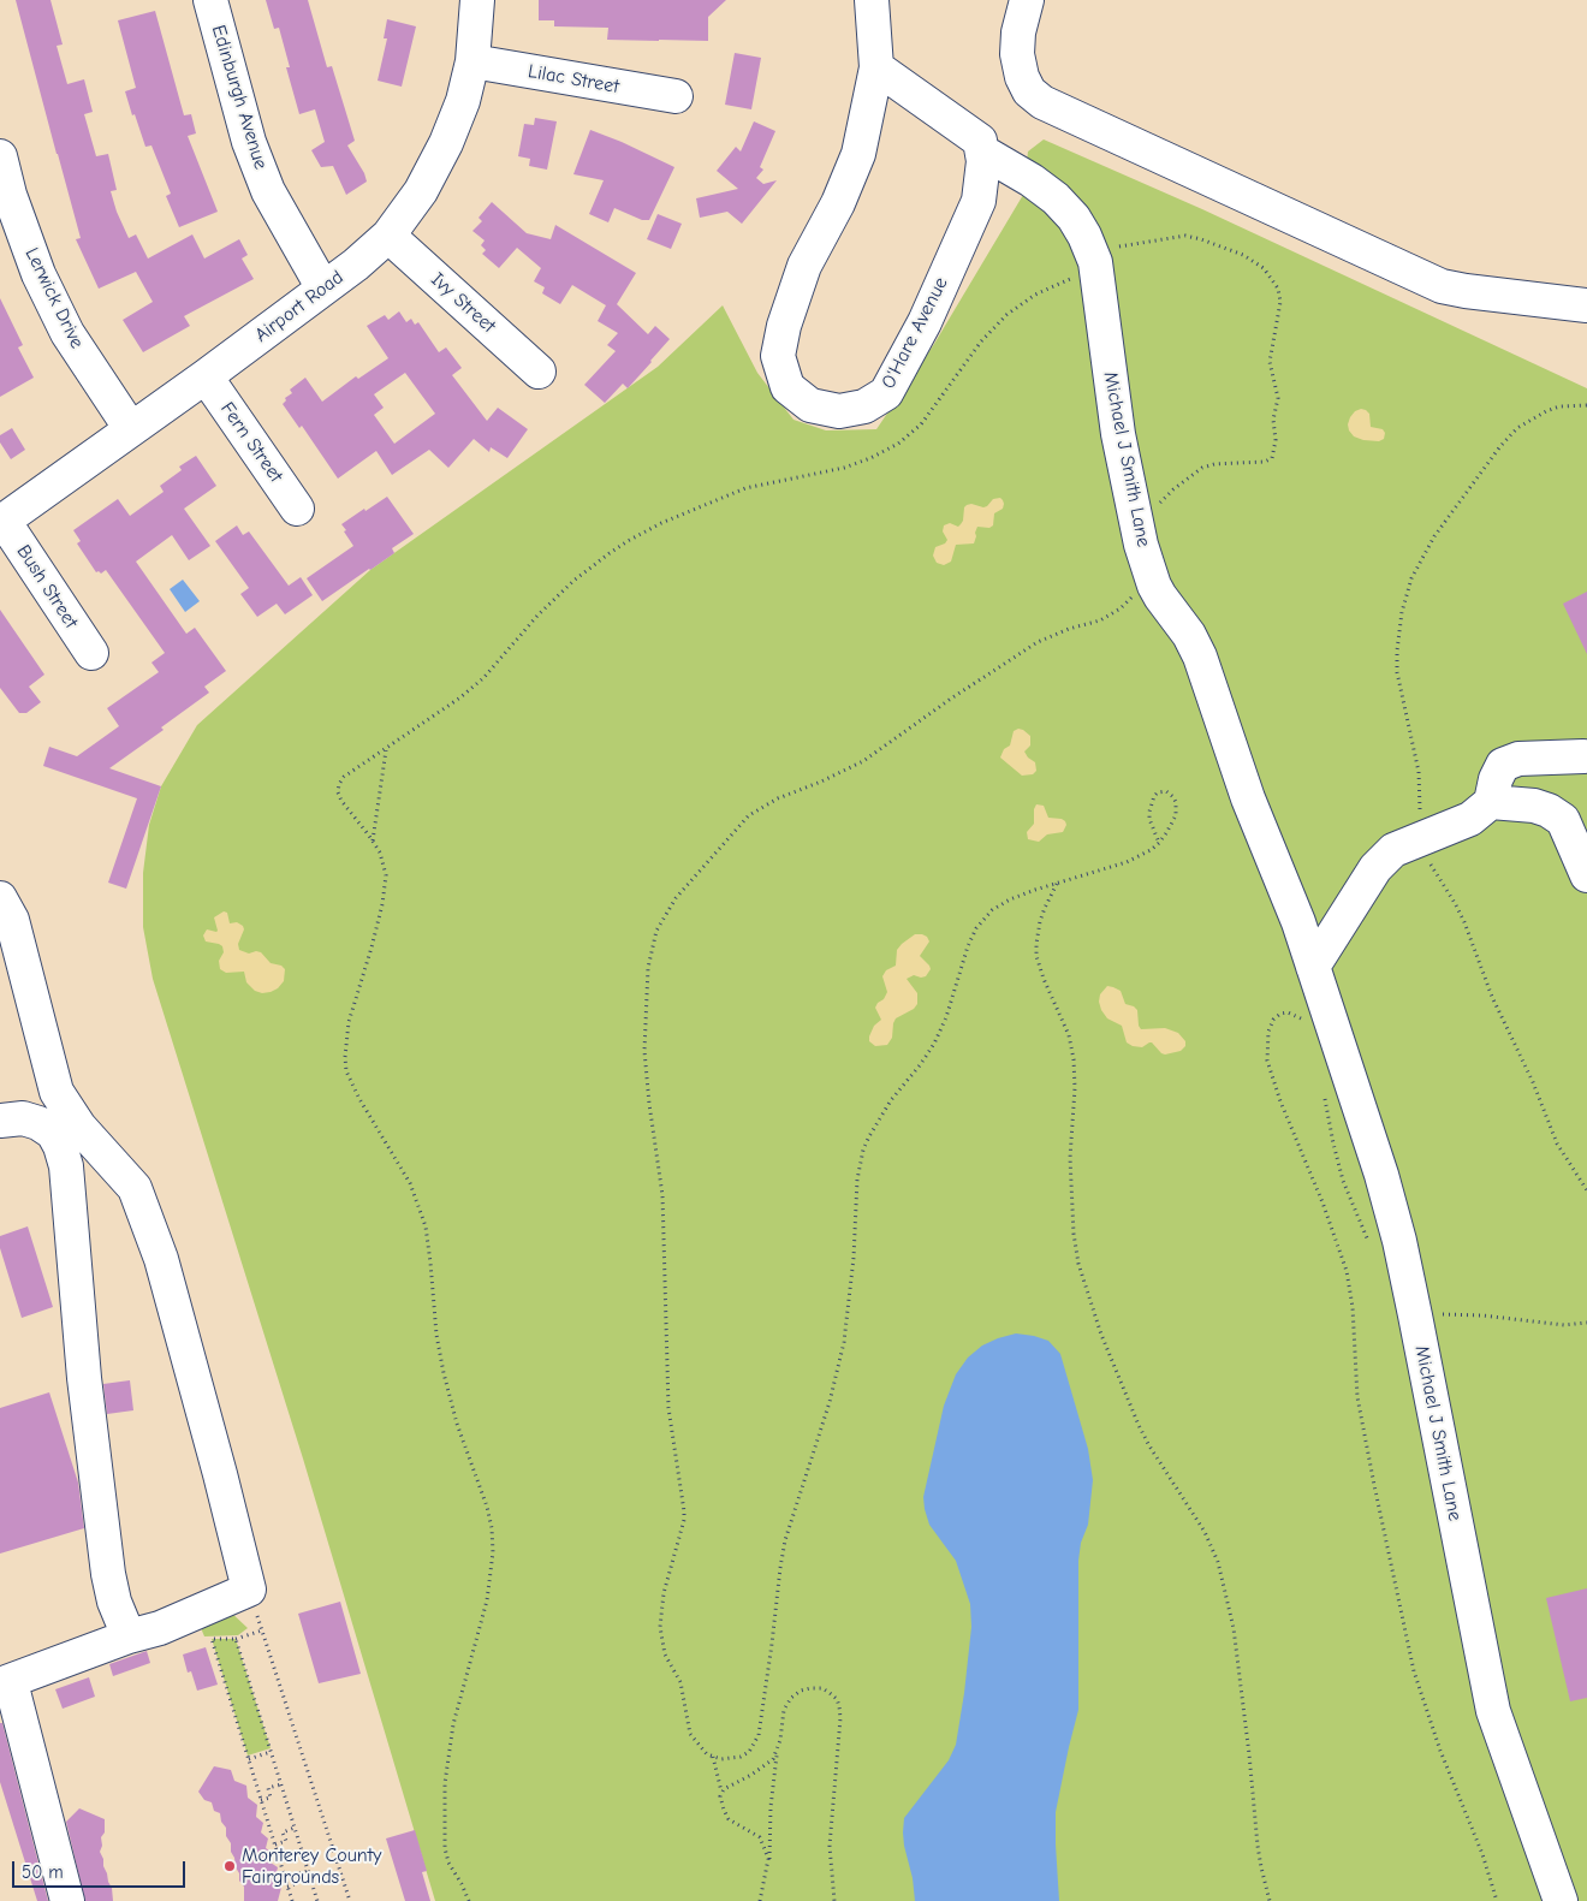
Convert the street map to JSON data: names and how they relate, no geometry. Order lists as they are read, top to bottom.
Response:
{
  "streets": {
    "street": [
      "Lilac Street",
      "Edinburgh Avenue",
      "Lerwick Drive",
      "Ivy Street",
      "Airport Road",
      "O'Hare Avenue",
      "Fern Street",
      "Michael J Smith Lane",
      "Bush Street"
    ]
  },
  "crossings": [
    ["Lilac Street", "Airport Road"],
    ["Edinburgh Avenue", "Airport Road"],
    ["Lerwick Drive", "Airport Road"],
    ["Ivy Street", "Airport Road"],
    ["Airport Road", "Fern Street"],
    ["Airport Road", "Bush Street"],
    ["O'Hare Avenue", "Michael J Smith Lane"]
  ],
  "places": ["Monterey County Fairgrounds"],
  "scale_bar": "50 m"
}
